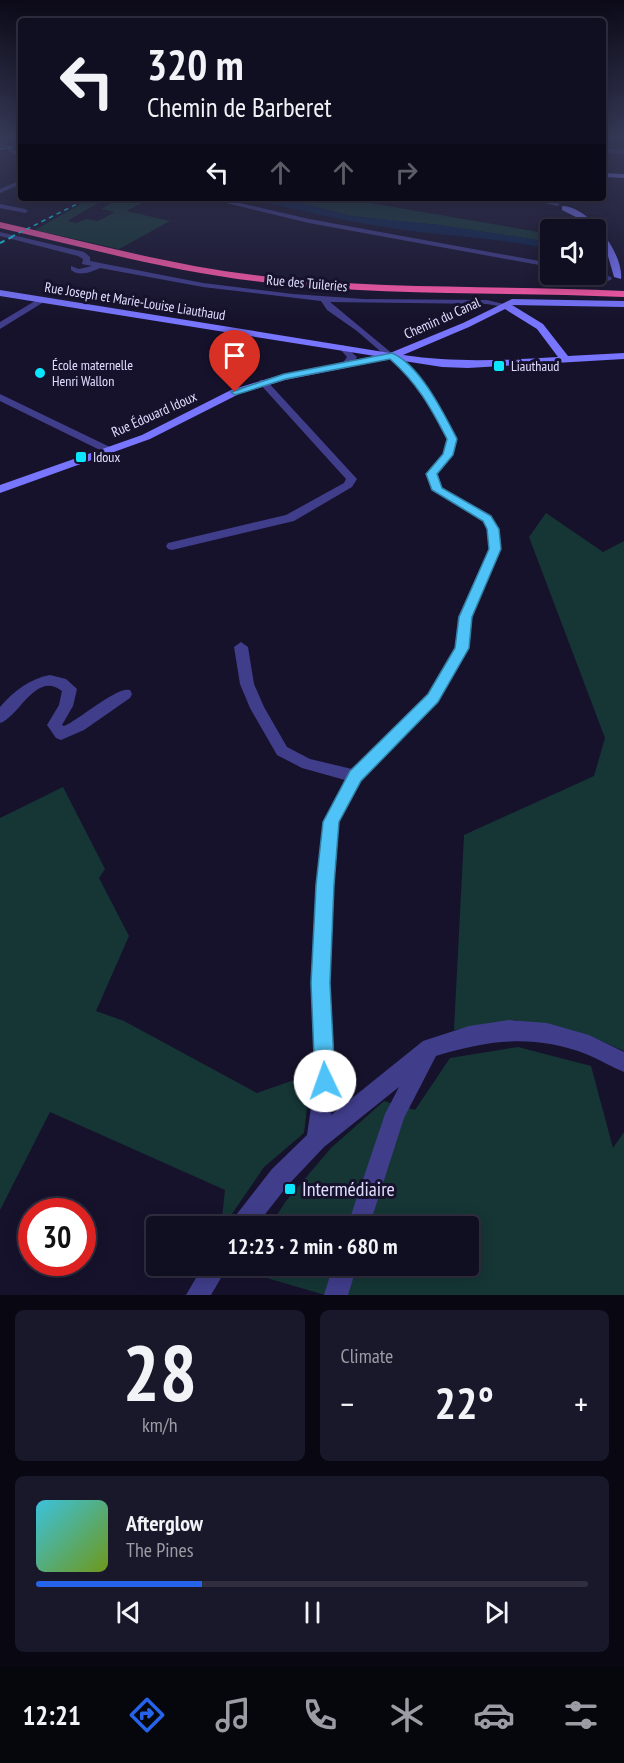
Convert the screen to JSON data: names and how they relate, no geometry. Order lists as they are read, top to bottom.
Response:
{
  "streets": {
    "main road": [
      "Rue des Tuileries",
      "Rue Joseph et Marie-Louise Liauthaud",
      "Chemin du Canal",
      "Rue Édouard Idoux"
    ]
  },
  "crossings": [
    ["Rue des Tuileries", "Chemin du Canal"],
    ["Rue Joseph et Marie-Louise Liauthaud", "Chemin du Canal"],
    ["Rue Joseph et Marie-Louise Liauthaud", "Rue Édouard Idoux"],
    ["Chemin du Canal", "Rue Édouard Idoux"]
  ],
  "places": {
    "transit": ["Liauthaud", "Idoux", "Intermédiaire"],
    "other": ["École maternelle Henri Wallon"]
  },
  "page": {
    "turn": ["320 m", "Chemin de Barberet"],
    "limit": "30",
    "trip": "12:23 · 2 min · 680 m",
    "tile": [
      ["28", "km/h"],
      "Climate"
    ],
    "heat": ["−", "22°", "+"],
    "song": ["Afterglow", "The Pines"],
    "tabs": "12:21"
  }
}
